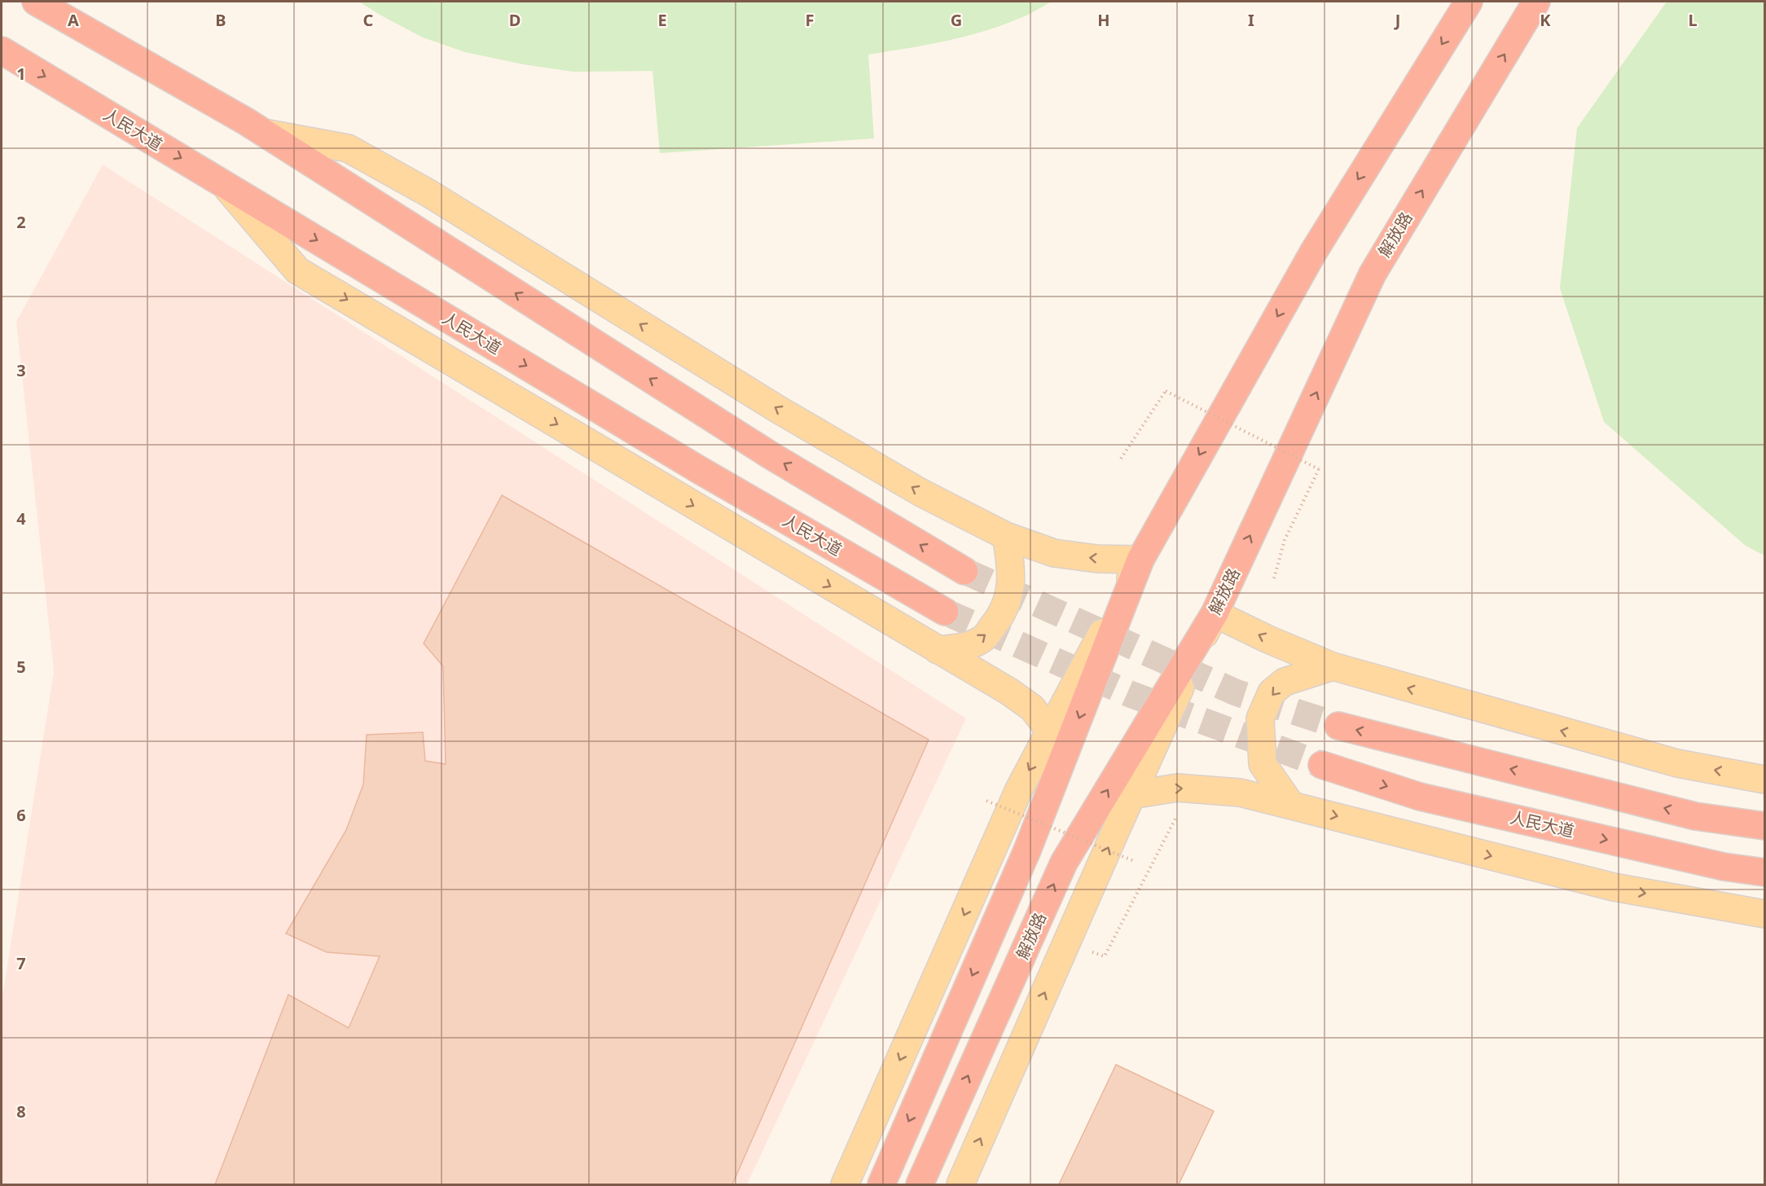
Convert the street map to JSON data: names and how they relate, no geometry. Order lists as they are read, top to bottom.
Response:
{
  "streets": {
    "highway": ["人民大道", "解放路"]
  },
  "grid": {
    "columns": [
      "A",
      "B",
      "C",
      "D",
      "E",
      "F",
      "G",
      "H",
      "I",
      "J",
      "K",
      "L"
    ],
    "rows": [
      "1",
      "2",
      "3",
      "4",
      "5",
      "6",
      "7",
      "8"
    ]
  }
}
